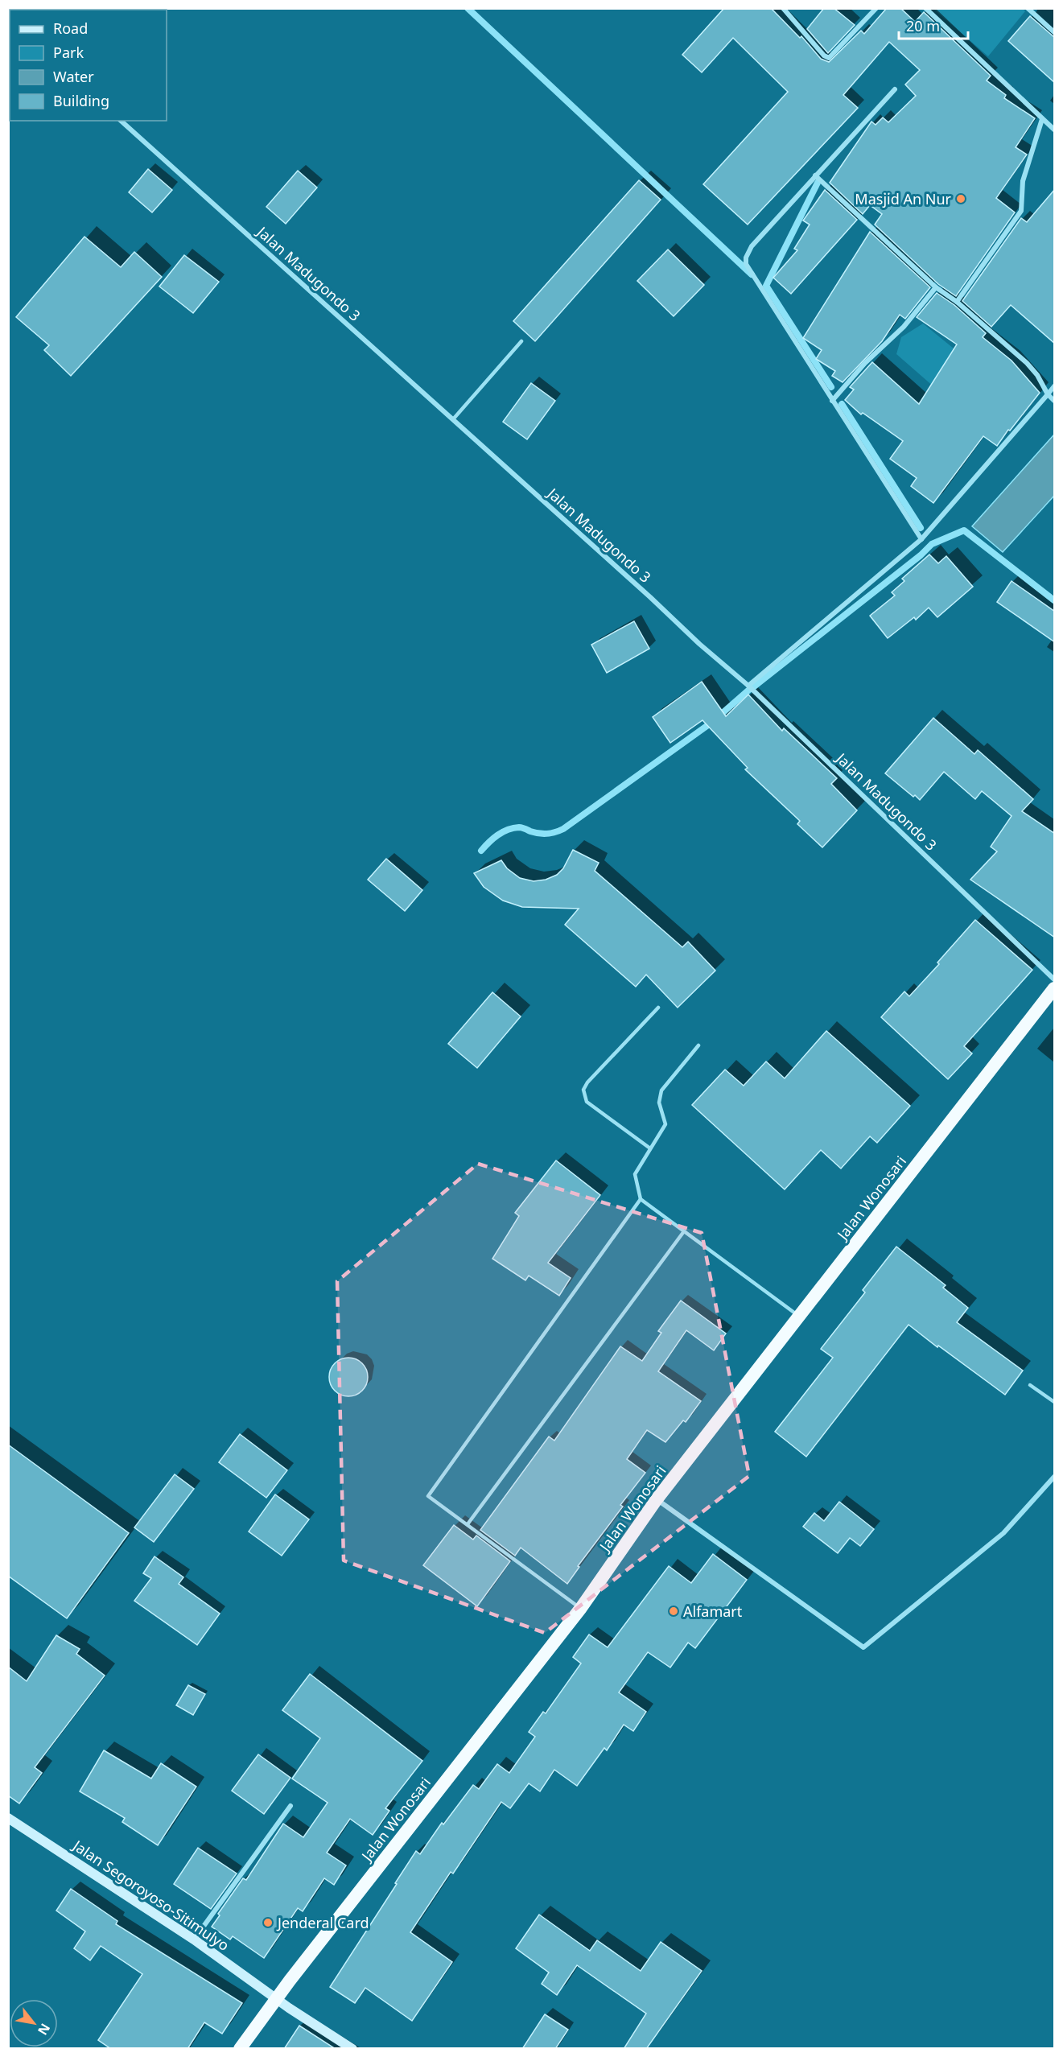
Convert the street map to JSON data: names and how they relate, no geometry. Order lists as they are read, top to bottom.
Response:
{
  "streets": {
    "highway": ["Jalan Wonosari"],
    "main road": ["Jalan Segoroyoso-Sitimulyo"],
    "street": ["Jalan Madugondo 3"]
  },
  "crossings": [
    ["Jalan Wonosari", "Jalan Segoroyoso-Sitimulyo"]
  ],
  "places": ["Masjid An Nur", "Alfamart", "Jenderal Card"],
  "legend": [
    "Road",
    "Park",
    "Water",
    "Building"
  ],
  "scale_bar": "20 m",
  "north": "bottom right"
}
